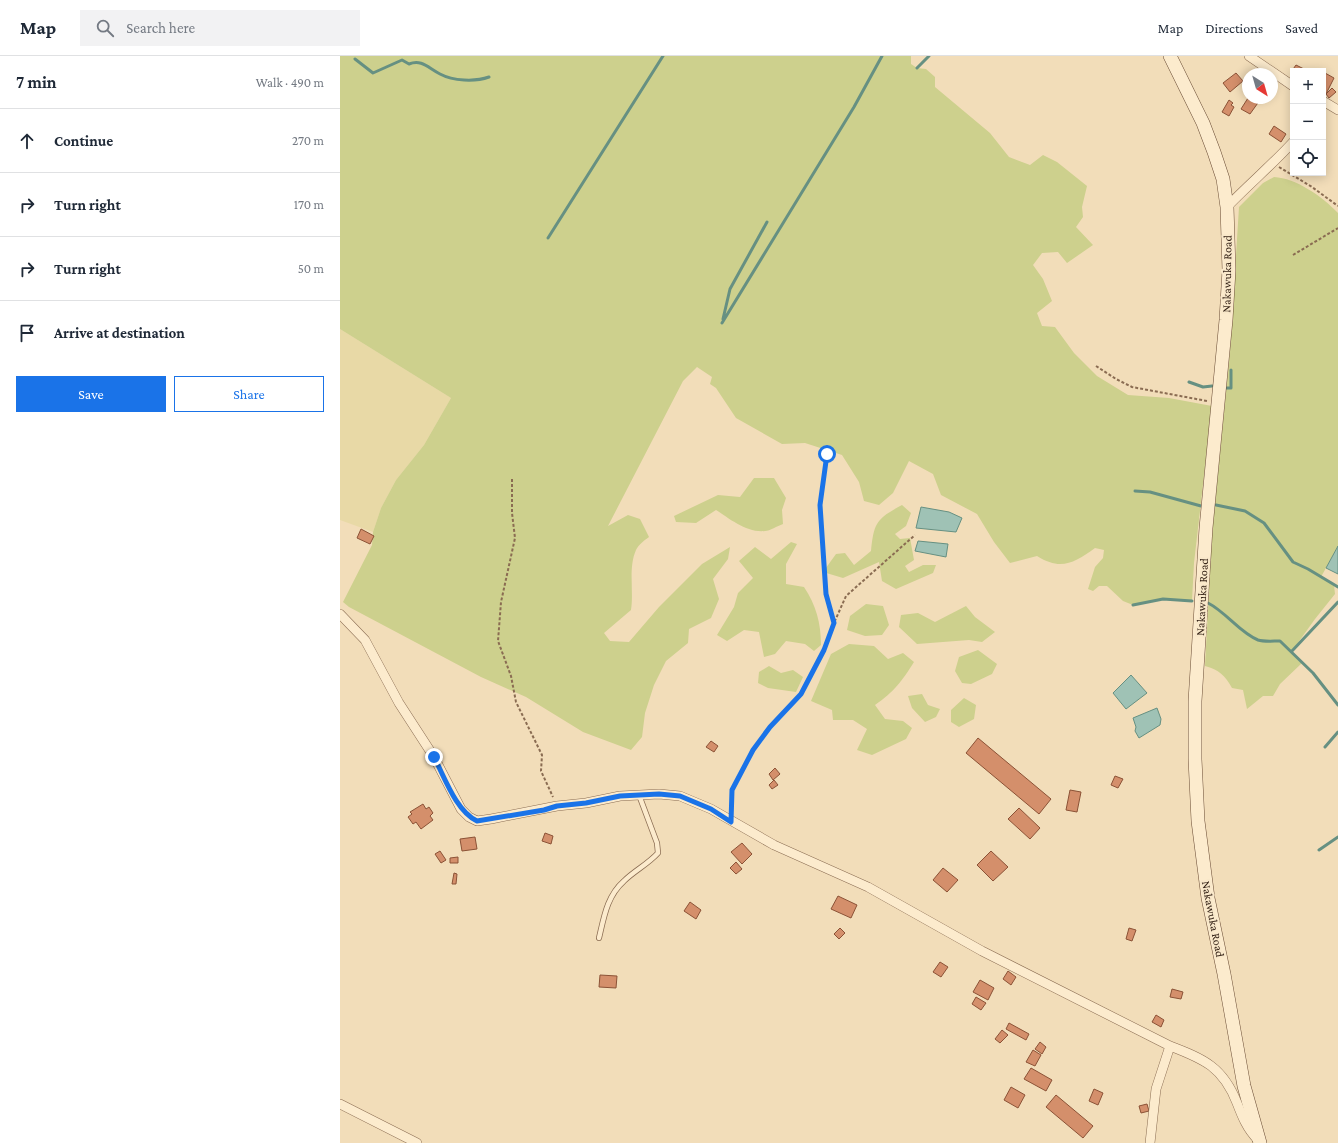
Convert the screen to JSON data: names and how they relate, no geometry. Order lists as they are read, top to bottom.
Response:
{
  "streets": {
    "main road": ["Nakawuka Road"]
  },
  "north": "bottom right",
  "page": {
    "header": "Map",
    "search": "Search here",
    "nav": ["Map", "Directions", "Saved"],
    "heading": ["7 min", "Walk · 490 m"],
    "map_buttons": ["+", "−"],
    "list": [
      ["Continue", "270 m"],
      ["Turn right", "170 m"],
      ["Turn right", "50 m"],
      "Arrive at destination"
    ],
    "buttons": ["Save", "Share"]
  }
}
